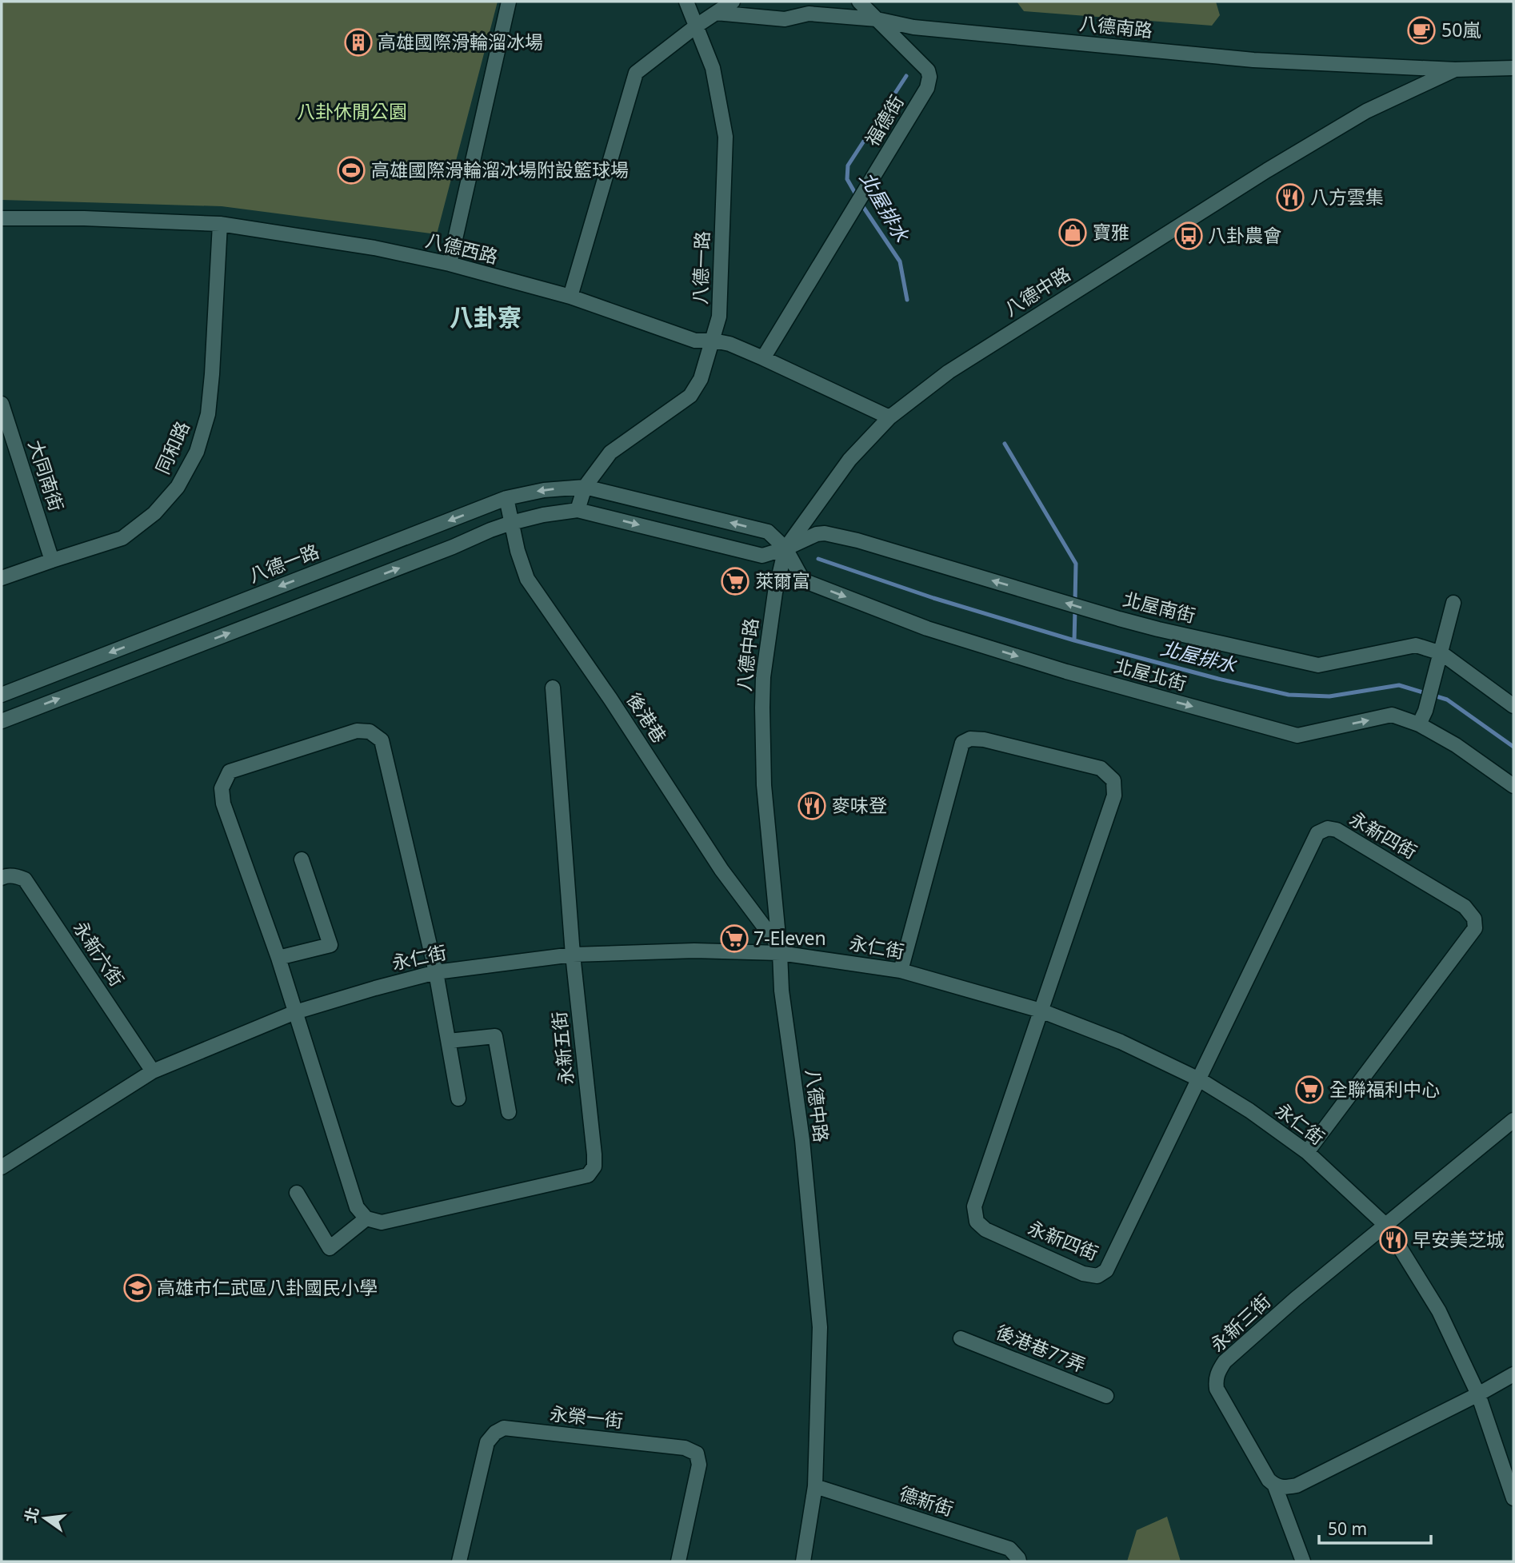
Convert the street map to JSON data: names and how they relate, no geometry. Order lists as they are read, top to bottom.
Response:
{
  "streets": {
    "street": [
      "八德南路",
      "福德街",
      "八德西路",
      "八德一路",
      "八德中路",
      "同和路",
      "大同南街",
      "北屋南街",
      "北屋北街",
      "後港巷",
      "永新四街",
      "永仁街",
      "永新六街",
      "永新五街",
      "永新三街",
      "後港巷77弄",
      "永榮一街",
      "德新街"
    ]
  },
  "crossings": [
    ["八德南路", "福德街"],
    ["八德南路", "八德中路"],
    ["福德街", "八德西路"],
    ["八德西路", "八德一路"],
    ["八德西路", "八德中路"],
    ["八德西路", "同和路"],
    ["八德一路", "八德中路"],
    ["八德一路", "北屋南街"],
    ["八德一路", "北屋北街"],
    ["八德一路", "後港巷"],
    ["八德中路", "北屋南街"],
    ["八德中路", "北屋北街"],
    ["八德中路", "後港巷"],
    ["八德中路", "永仁街"],
    ["八德中路", "德新街"],
    ["同和路", "大同南街"],
    ["北屋南街", "北屋北街"],
    ["後港巷", "永仁街"],
    ["永新四街", "永仁街"],
    ["永仁街", "永新六街"],
    ["永仁街", "永新五街"],
    ["永仁街", "永新三街"]
  ],
  "one_way": ["北屋南街", "北屋北街"],
  "districts": ["八卦寮"],
  "water": ["北屋排水"],
  "parks": ["八卦休閒公園"],
  "places": {
    "cafe": ["50嵐"],
    "building": ["高雄國際滑輪溜冰場"],
    "sports": ["高雄國際滑輪溜冰場附設籃球場"],
    "restaurant": ["八方雲集", "麥味登", "早安美芝城"],
    "shop": ["寶雅"],
    "bus stop": ["八卦農會"],
    "supermarket": ["萊爾富", "7-Eleven", "全聯福利中心"],
    "school or university": ["高雄市仁武區八卦國民小學"]
  },
  "scale_bar": "50 m",
  "north": "left"
}
